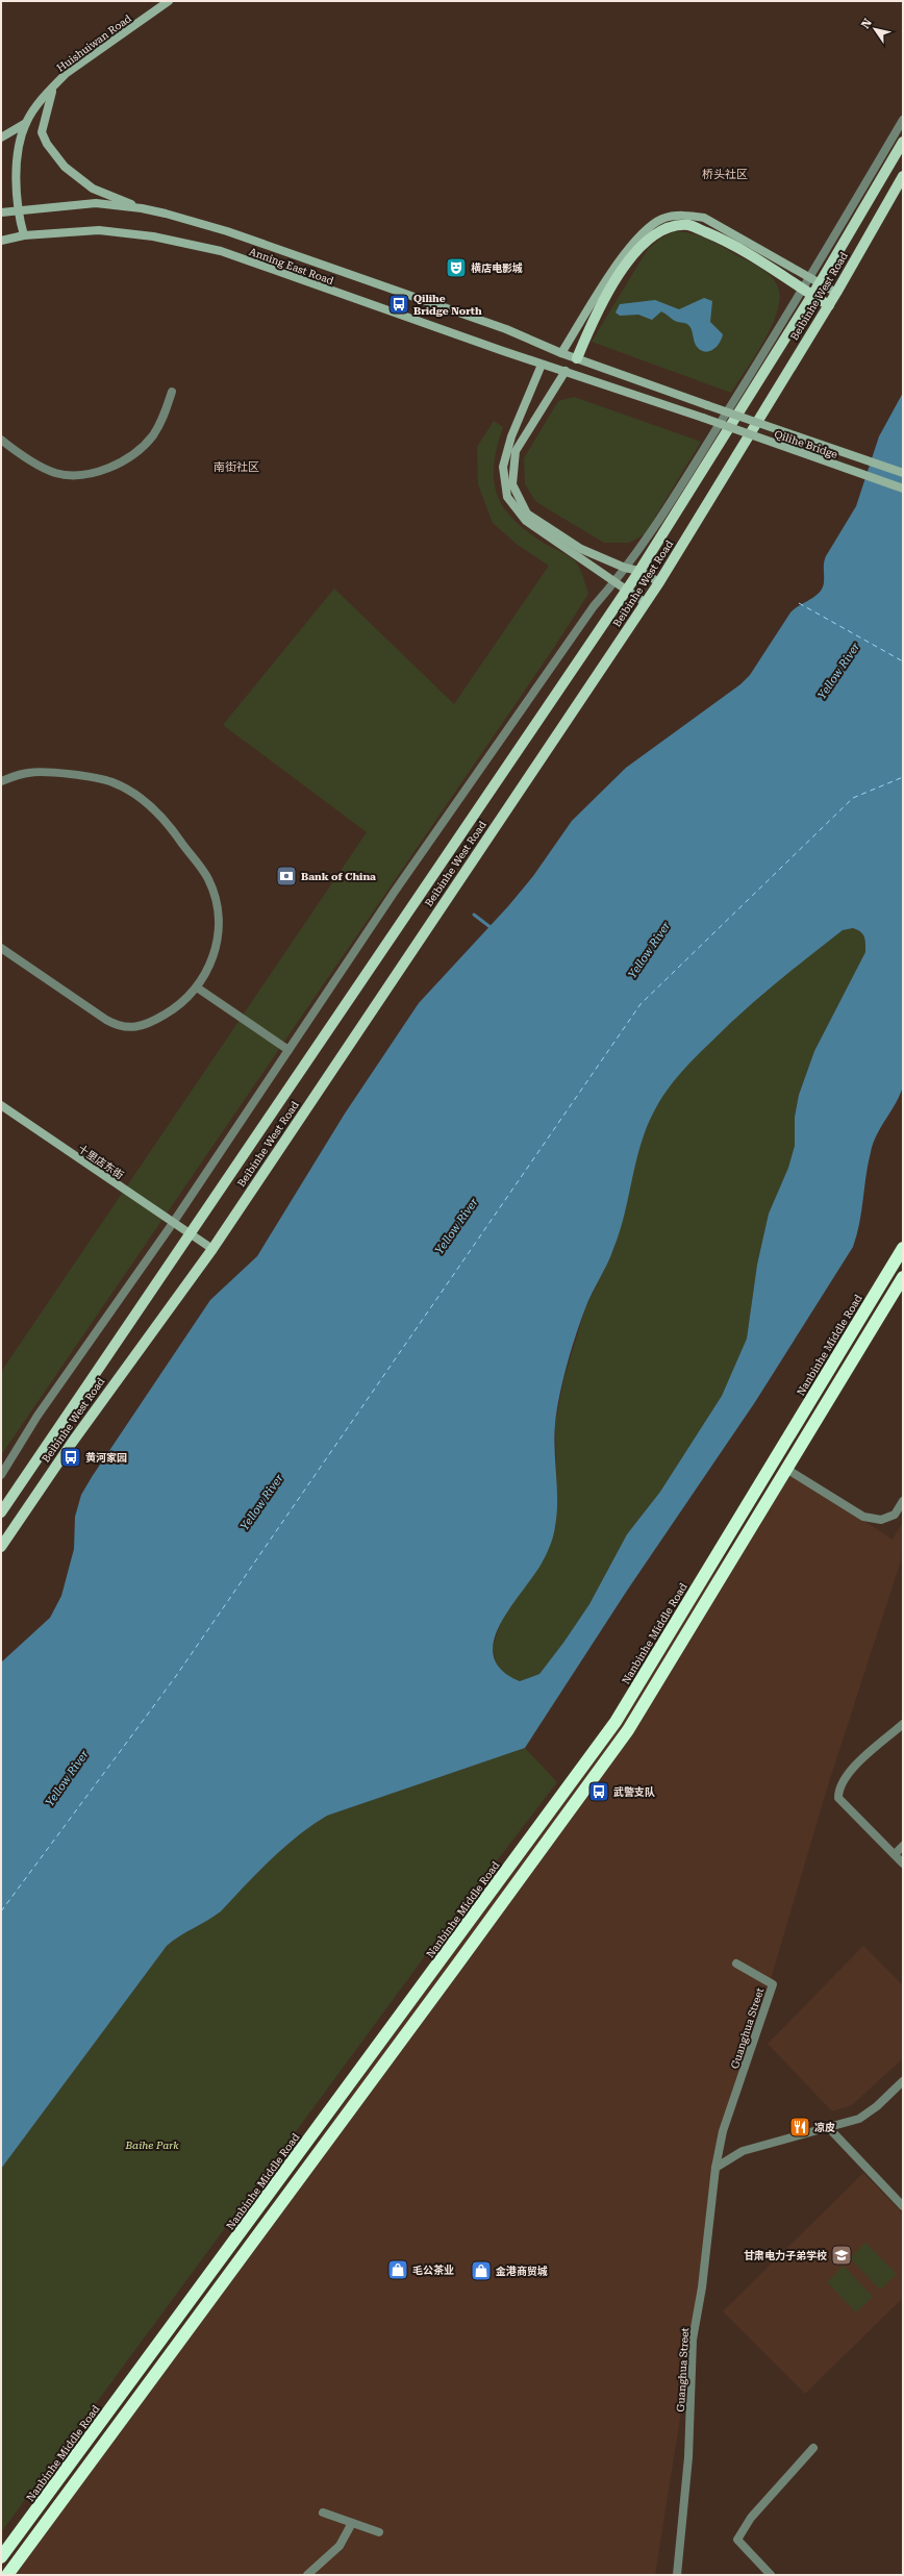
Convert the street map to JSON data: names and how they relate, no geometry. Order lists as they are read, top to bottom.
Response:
{
  "streets": {
    "highway": ["Nanbinhe Middle Road"],
    "main road": [
      "Huishuiwan Road",
      "Anning East Road",
      "Beibinhe West Road",
      "Qilihe Bridge",
      "十里店东街"
    ],
    "street": ["Guanghua Street"]
  },
  "crossings": [
    ["Huishuiwan Road", "Anning East Road"],
    ["Huishuiwan Road", "Qilihe Bridge"],
    ["Anning East Road", "Qilihe Bridge"],
    ["Beibinhe West Road", "十里店东街"]
  ],
  "districts": ["桥头社区", "南街社区"],
  "water": ["Yellow River"],
  "parks": ["Baihe Park"],
  "places": {
    "theatre": ["横店电影城"],
    "bus stop": ["Qilihe Bridge North", "黄河家园", "武警支队"],
    "bank": ["Bank of China"],
    "restaurant": ["凉皮"],
    "school or university": ["甘肃电力子弟学校"],
    "shop": ["毛公茶业", "金港商贸城"]
  },
  "north": "top left"
}
